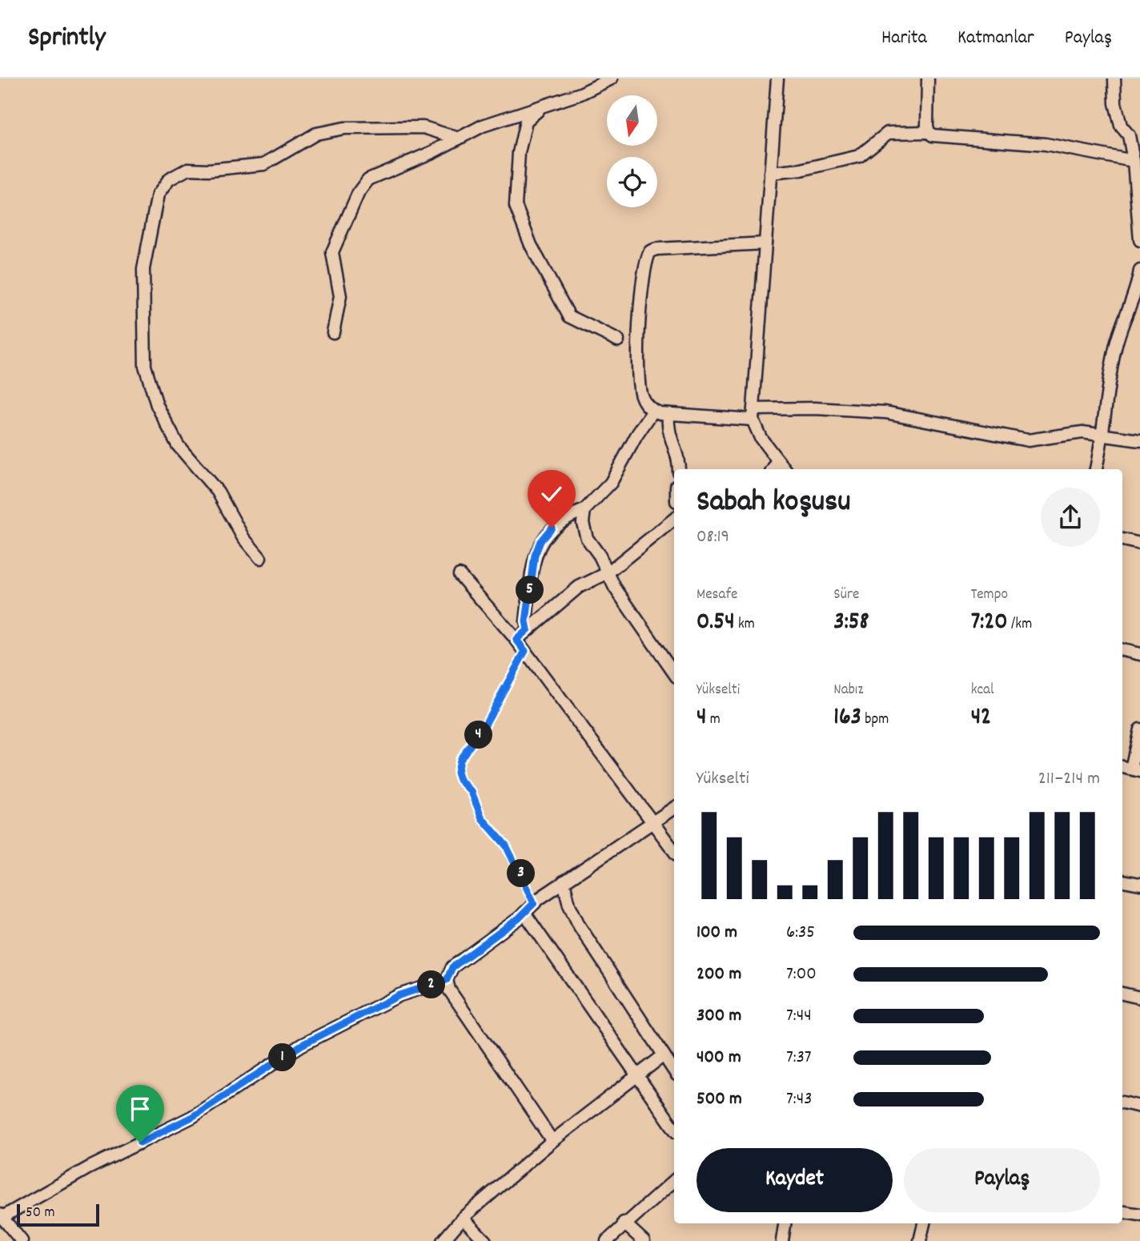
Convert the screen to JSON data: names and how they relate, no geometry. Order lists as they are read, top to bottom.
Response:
{
  "scale_bar": "50 m",
  "north": "bottom",
  "page": {
    "header": "Sprintly",
    "nav": ["Harita", "Katmanlar", "Paylaş"],
    "heading": ["Sabah koşusu", "08:19"],
    "stats": [
      ["Mesafe", "0.54 km"],
      ["Süre", "3:58"],
      ["Tempo", "7:20 /km"],
      ["Yükselti", "4 m"],
      ["Nabız", "163 bpm"],
      ["kcal", "42"]
    ],
    "pins": [
      "5",
      "4",
      "3",
      "2",
      "1"
    ],
    "chart": ["Yükselti", "211–214 m"],
    "list": [
      {
        "name": "100 m",
        "note": "6:35"
      },
      {
        "name": "200 m",
        "note": "7:00"
      },
      {
        "name": "300 m",
        "note": "7:44"
      },
      {
        "name": "400 m",
        "note": "7:37"
      },
      {
        "name": "500 m",
        "note": "7:43"
      }
    ],
    "buttons": ["Kaydet", "Paylaş"],
    "scale": "50 m"
  }
}
